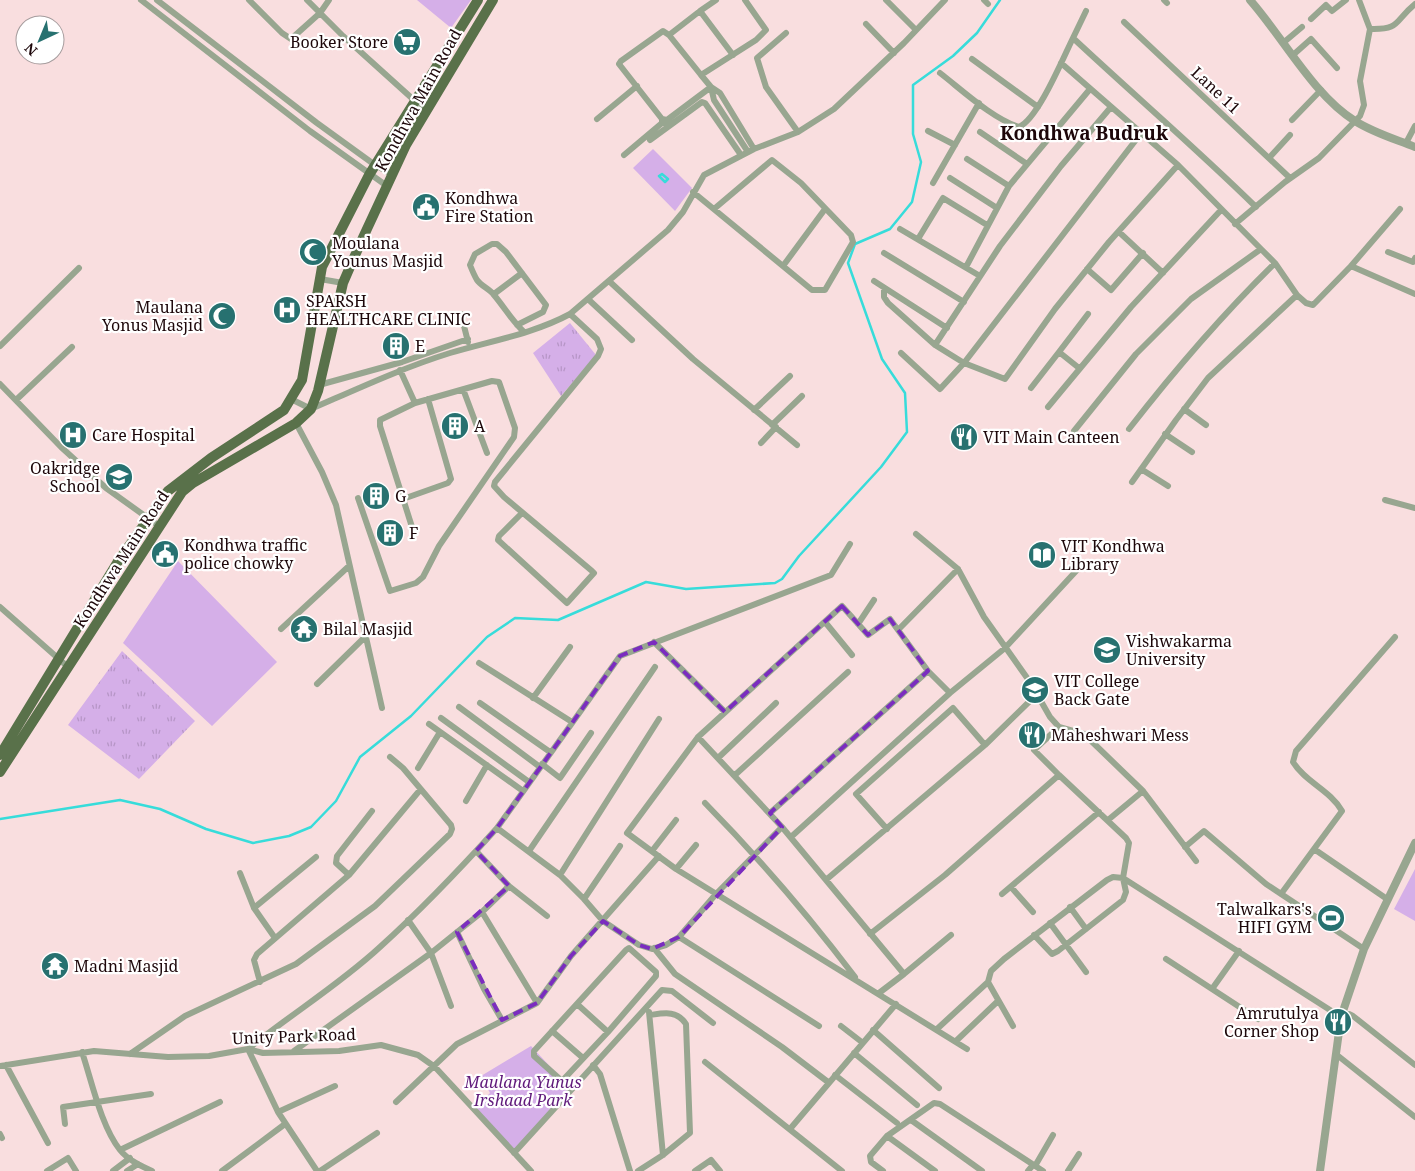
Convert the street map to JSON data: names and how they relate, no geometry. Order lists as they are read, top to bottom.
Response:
{
  "streets": {
    "main road": ["Kondhwa Main Road"],
    "street": ["Lane 11", "Unity Park Road"]
  },
  "districts": ["Kondhwa Budruk"],
  "parks": ["Maulana Yunus Irshaad Park"],
  "places": {
    "supermarket": ["Booker Store"],
    "public building": ["Kondhwa Fire Station", "Kondhwa traffic police chowky"],
    "mosque": ["Moulana Younus Masjid", "Maulana Yonus Masjid"],
    "hospital": ["SPARSH HEALTHCARE CLINIC", "Care Hospital"],
    "building": [
      "E",
      "A",
      "G",
      "F"
    ],
    "restaurant": ["VIT Main Canteen", "Maheshwari Mess", "Amrutulya Corner Shop"],
    "school or university": ["Oakridge School", "Vishwakarma University", "VIT College Back Gate"],
    "library": ["VIT Kondhwa Library"],
    "temple": ["Bilal Masjid", "Madni Masjid"],
    "sports": ["Talwalkars's HIFI GYM"]
  },
  "north": "bottom left"
}
